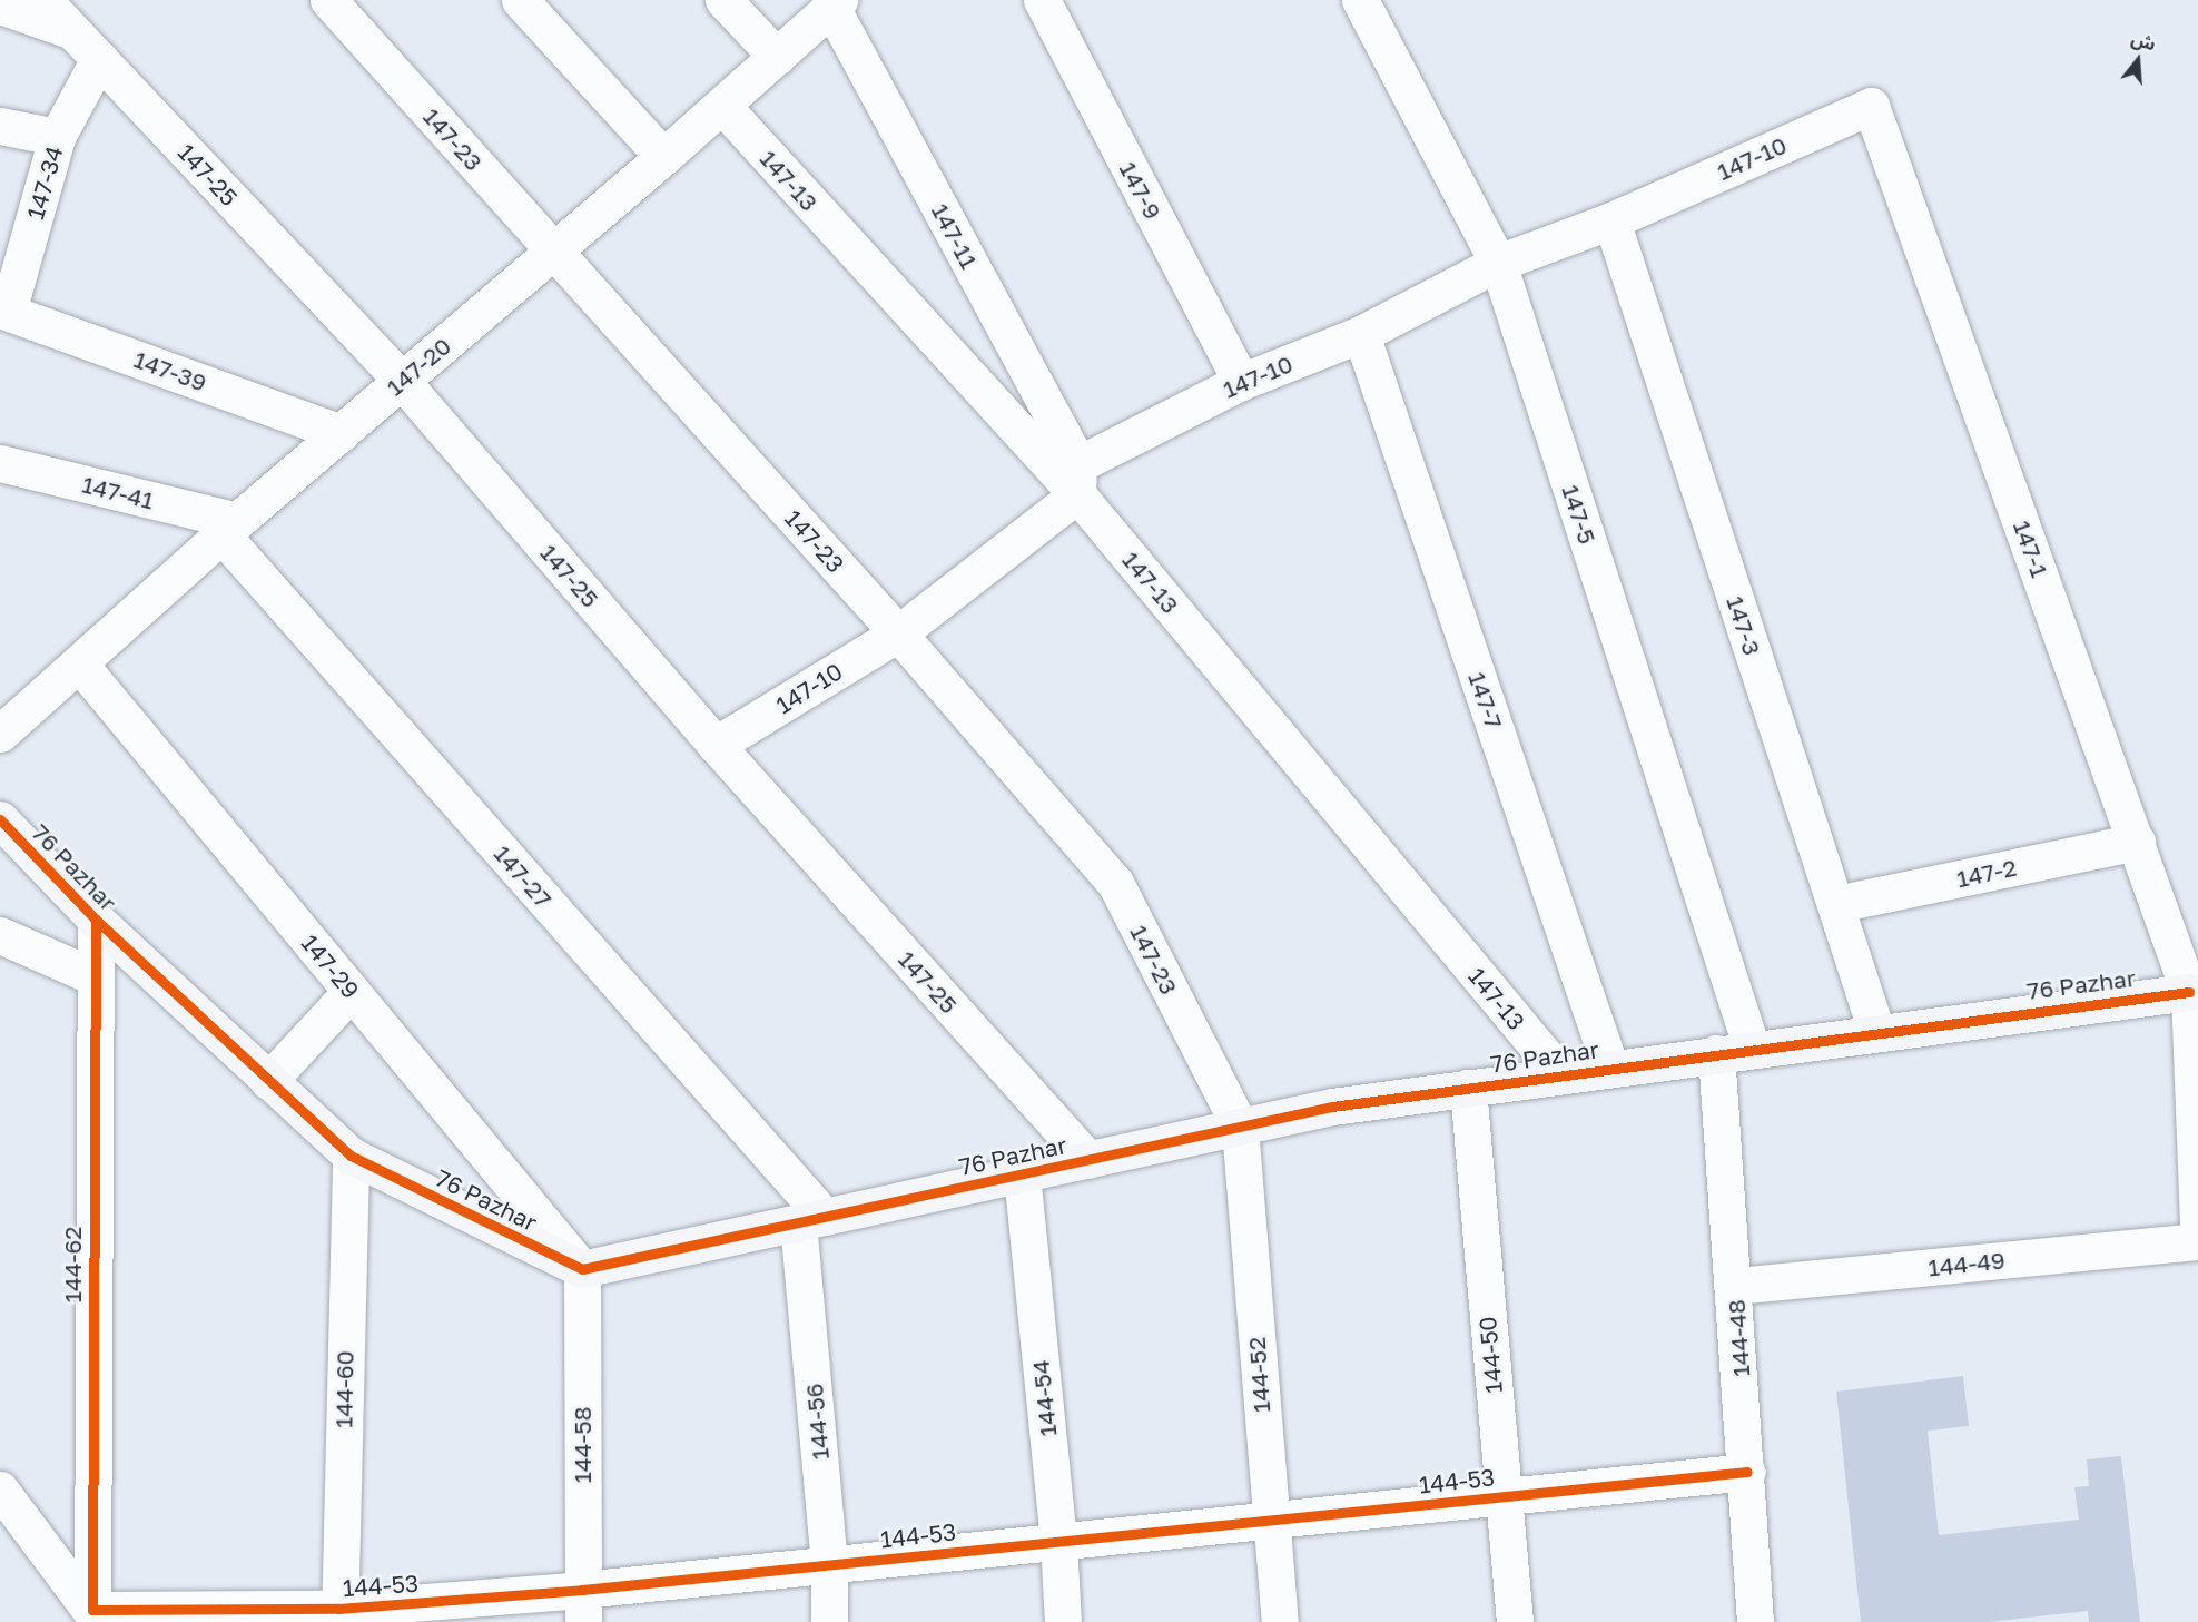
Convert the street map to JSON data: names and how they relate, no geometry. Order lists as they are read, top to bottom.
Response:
{
  "streets": {
    "street": [
      "147-23",
      "147-10",
      "147-25",
      "147-13",
      "147-34",
      "147-9",
      "147-11",
      "147-20",
      "147-39",
      "147-41",
      "147-5",
      "147-1",
      "147-3",
      "147-7",
      "76 Pazhar",
      "147-2",
      "147-27",
      "147-29",
      "144-49",
      "144-62",
      "144-48",
      "144-50",
      "144-52",
      "144-60",
      "144-54",
      "144-56",
      "144-58",
      "144-53"
    ]
  },
  "crossings": [
    ["147-23", "147-10"],
    ["147-23", "147-20"],
    ["147-23", "76 Pazhar"],
    ["147-23", "144-52"],
    ["147-10", "147-25"],
    ["147-10", "147-13"],
    ["147-10", "147-9"],
    ["147-10", "147-11"],
    ["147-10", "147-5"],
    ["147-10", "147-1"],
    ["147-10", "147-3"],
    ["147-10", "147-7"],
    ["147-25", "147-34"],
    ["147-25", "147-20"],
    ["147-25", "76 Pazhar"],
    ["147-13", "147-11"],
    ["147-13", "147-20"],
    ["147-13", "76 Pazhar"],
    ["147-34", "147-39"],
    ["147-11", "147-20"],
    ["147-20", "147-39"],
    ["147-20", "147-41"],
    ["147-20", "147-27"],
    ["147-20", "147-29"],
    ["147-41", "147-27"],
    ["147-5", "76 Pazhar"],
    ["147-1", "76 Pazhar"],
    ["147-1", "147-2"],
    ["147-3", "76 Pazhar"],
    ["147-3", "147-2"],
    ["147-7", "76 Pazhar"],
    ["76 Pazhar", "147-27"],
    ["76 Pazhar", "147-29"],
    ["76 Pazhar", "144-62"],
    ["76 Pazhar", "144-48"],
    ["76 Pazhar", "144-50"],
    ["76 Pazhar", "144-52"],
    ["76 Pazhar", "144-60"],
    ["76 Pazhar", "144-54"],
    ["76 Pazhar", "144-56"],
    ["76 Pazhar", "144-58"],
    ["147-27", "144-56"],
    ["147-29", "144-58"],
    ["144-49", "144-48"],
    ["144-62", "144-53"],
    ["144-48", "144-53"],
    ["144-50", "144-53"],
    ["144-52", "144-53"],
    ["144-60", "144-53"],
    ["144-54", "144-53"],
    ["144-56", "144-53"],
    ["144-58", "144-53"]
  ],
  "north": "top"
}
